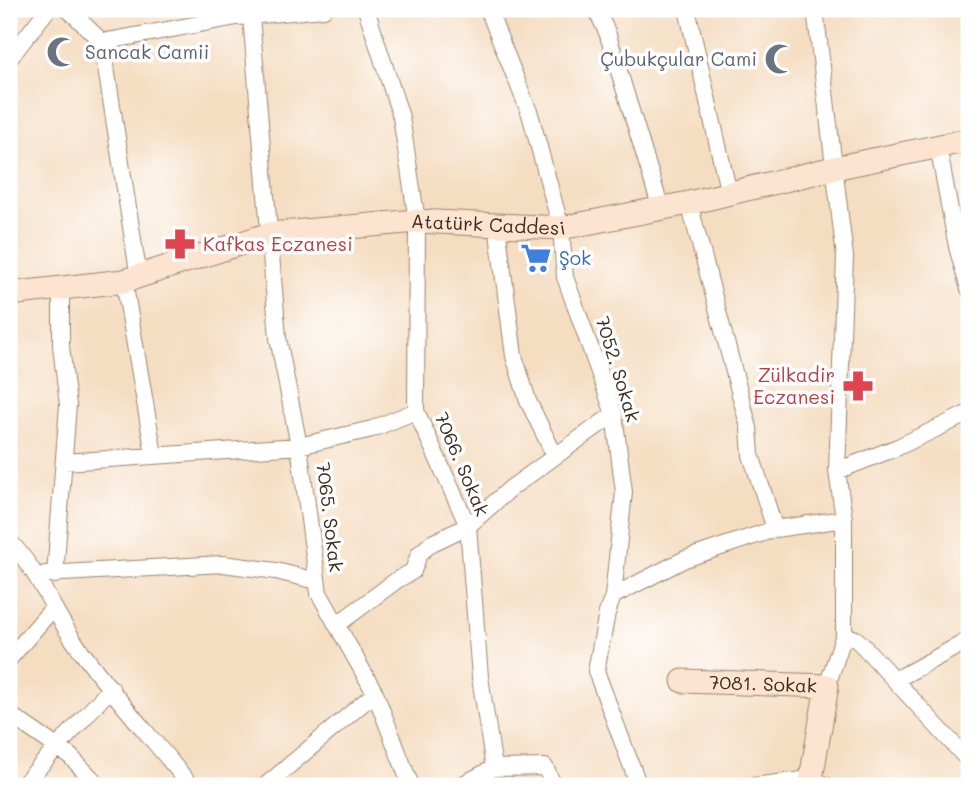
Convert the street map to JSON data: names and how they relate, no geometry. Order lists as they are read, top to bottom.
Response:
{
  "streets": {
    "main road": ["Atatürk Caddesi", "7081. Sokak"],
    "street": ["7052. Sokak", "7066. Sokak", "7065. Sokak"]
  },
  "crossings": [
    ["Atatürk Caddesi", "7052. Sokak"],
    ["Atatürk Caddesi", "7066. Sokak"],
    ["Atatürk Caddesi", "7065. Sokak"]
  ],
  "places": {
    "mosque": ["Sancak Camii", "Çubukçular Cami"],
    "pharmacy": ["Kafkas Eczanesi", "Zülkadir Eczanesi"],
    "supermarket": ["Şok"]
  }
}
